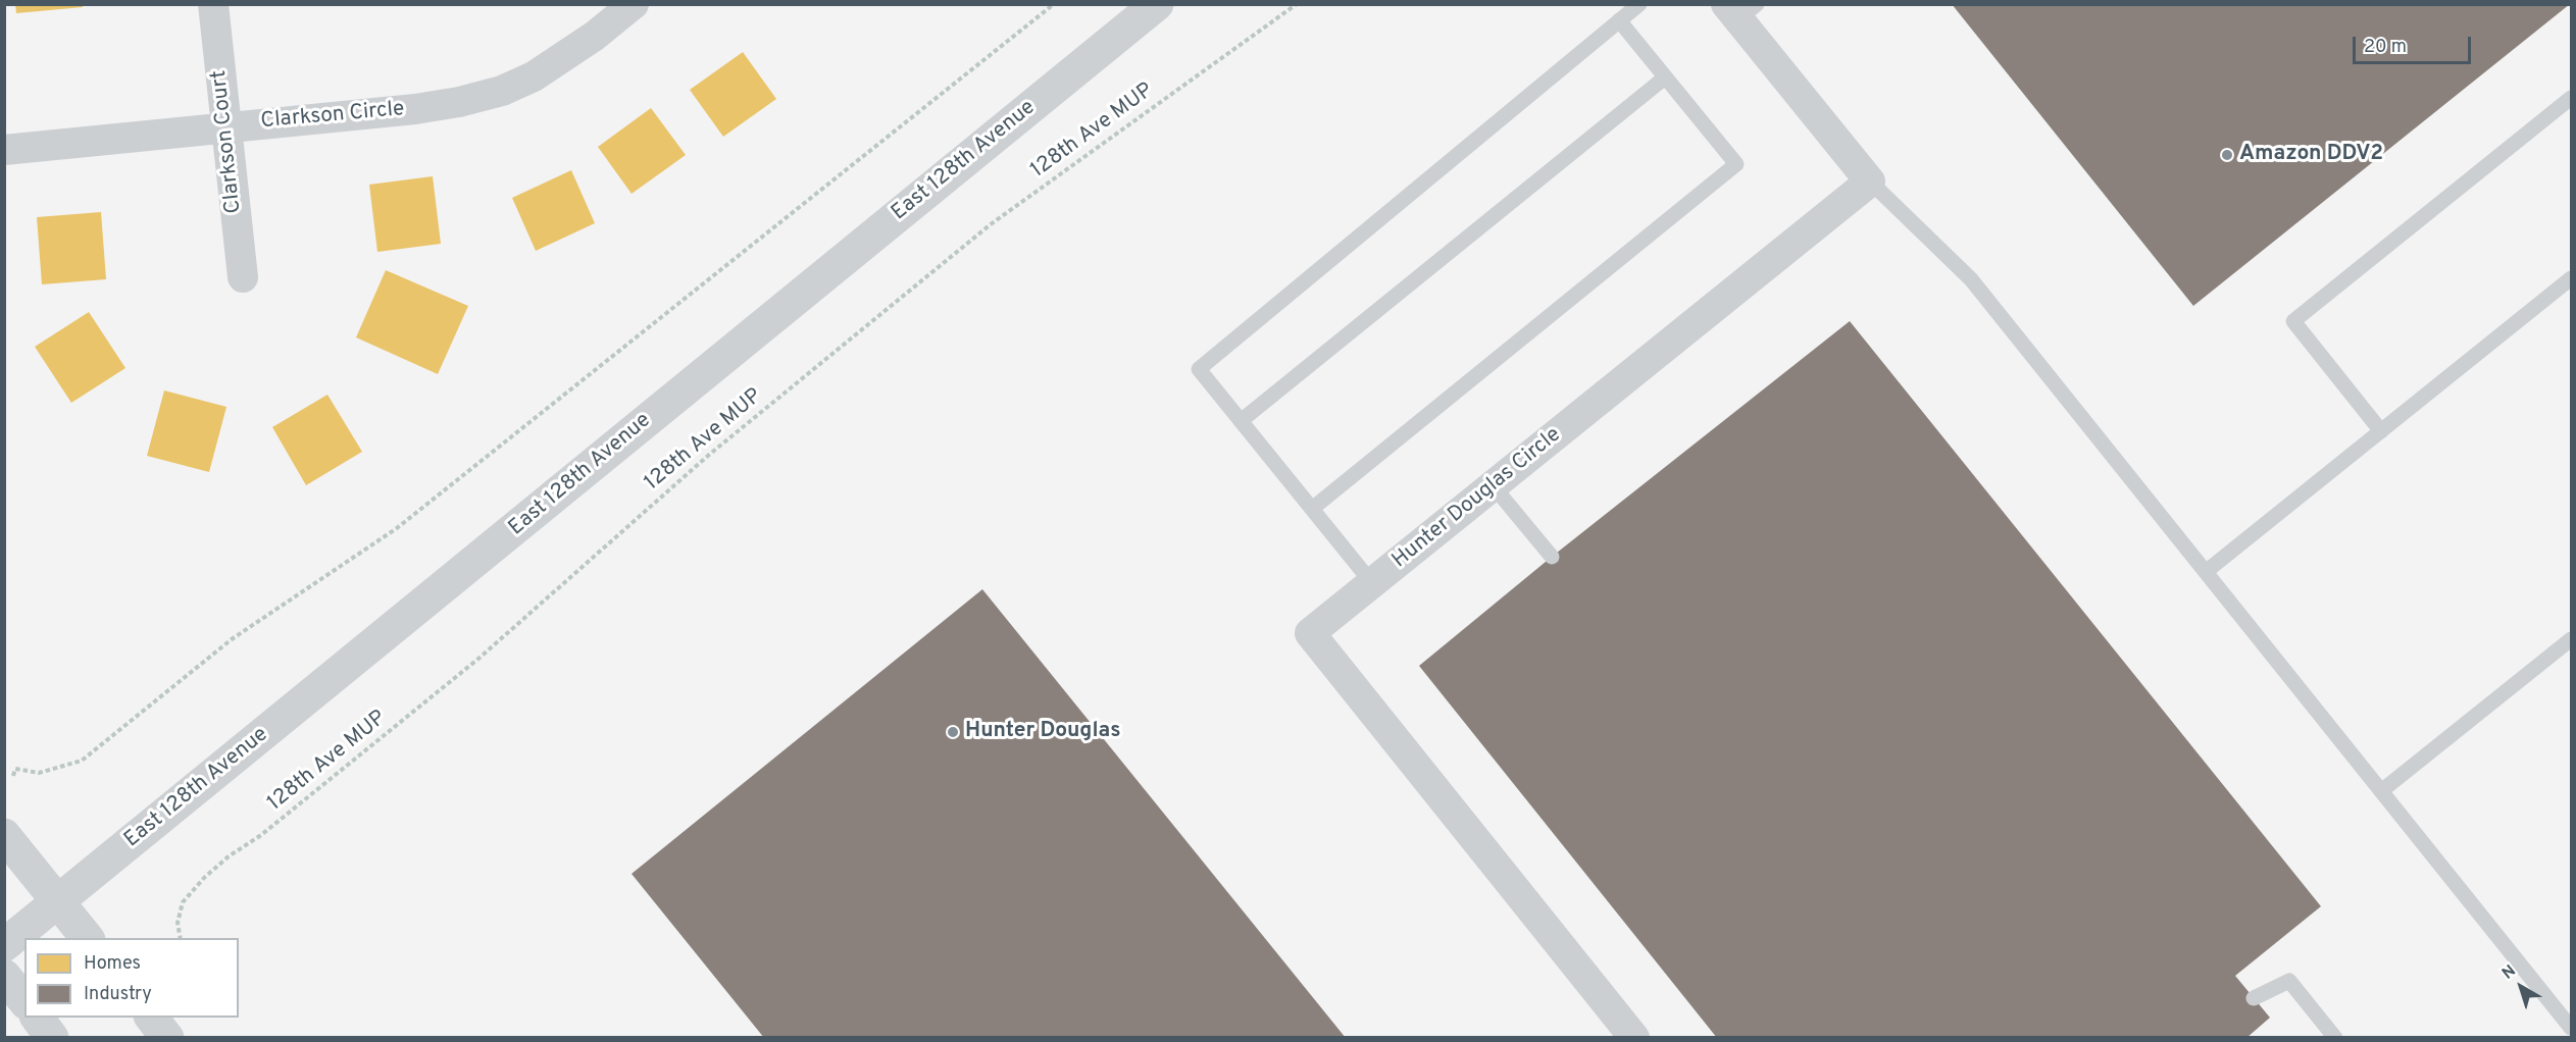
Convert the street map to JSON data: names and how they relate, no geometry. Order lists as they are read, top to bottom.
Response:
{
  "streets": {
    "main road": ["East 128th Avenue"],
    "street": ["Clarkson Circle", "Clarkson Court", "Hunter Douglas Circle"],
    "path": ["128th Ave MUP"]
  },
  "crossings": [
    ["Clarkson Circle", "Clarkson Court"]
  ],
  "places": ["Amazon DDV2", "Hunter Douglas"],
  "legend": ["Homes", "Industry"],
  "scale_bar": "20 m",
  "north": "top left"
}
